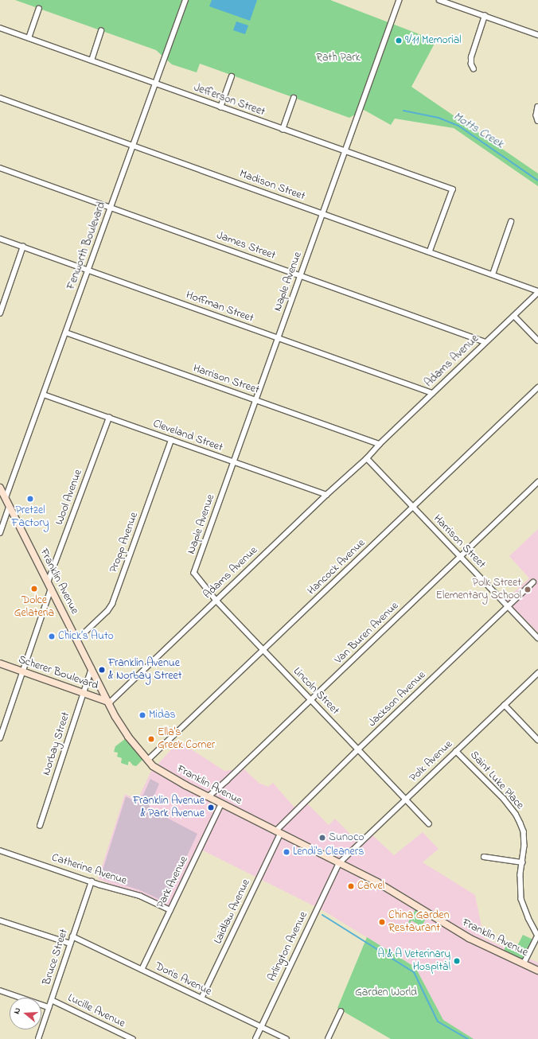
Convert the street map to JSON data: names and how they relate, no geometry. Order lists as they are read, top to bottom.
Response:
{
  "streets": {
    "main road": ["Franklin Avenue", "Scherer Boulevard"],
    "street": [
      "Jefferson Street",
      "Madison Street",
      "Fenworth Boulevard",
      "James Street",
      "Naple Avenue",
      "Hoffman Street",
      "Adams Avenue",
      "Harrison Street",
      "Cleveland Street",
      "Wool Avenue",
      "Propp Avenue",
      "Hancock Avenue",
      "Van Buren Avenue",
      "Lincoln Street",
      "Jackson Avenue",
      "Norbay Street",
      "Polk Avenue",
      "Saint Luke Place",
      "Catherine Avenue",
      "Park Avenue",
      "Laidlaw Avenue",
      "Arlington Avenue",
      "Bruce Street",
      "Doris Avenue",
      "Lucille Avenue"
    ]
  },
  "crossings": [
    ["Jefferson Street", "Madison Street"],
    ["Jefferson Street", "Fenworth Boulevard"],
    ["Jefferson Street", "Naple Avenue"],
    ["Madison Street", "Fenworth Boulevard"],
    ["Madison Street", "Naple Avenue"],
    ["Madison Street", "Adams Avenue"],
    ["Fenworth Boulevard", "James Street"],
    ["Fenworth Boulevard", "Hoffman Street"],
    ["Fenworth Boulevard", "Harrison Street"],
    ["Fenworth Boulevard", "Cleveland Street"],
    ["Fenworth Boulevard", "Franklin Avenue"],
    ["James Street", "Naple Avenue"],
    ["James Street", "Adams Avenue"],
    ["Naple Avenue", "Hoffman Street"],
    ["Naple Avenue", "Harrison Street"],
    ["Naple Avenue", "Cleveland Street"],
    ["Naple Avenue", "Lincoln Street"],
    ["Hoffman Street", "Adams Avenue"],
    ["Adams Avenue", "Harrison Street"],
    ["Adams Avenue", "Cleveland Street"],
    ["Adams Avenue", "Franklin Avenue"],
    ["Adams Avenue", "Scherer Boulevard"],
    ["Adams Avenue", "Lincoln Street"],
    ["Harrison Street", "Hancock Avenue"],
    ["Harrison Street", "Van Buren Avenue"],
    ["Harrison Street", "Jackson Avenue"],
    ["Cleveland Street", "Wool Avenue"],
    ["Cleveland Street", "Propp Avenue"],
    ["Wool Avenue", "Franklin Avenue"],
    ["Wool Avenue", "Scherer Boulevard"],
    ["Propp Avenue", "Franklin Avenue"],
    ["Hancock Avenue", "Franklin Avenue"],
    ["Hancock Avenue", "Lincoln Street"],
    ["Franklin Avenue", "Van Buren Avenue"],
    ["Franklin Avenue", "Scherer Boulevard"],
    ["Franklin Avenue", "Jackson Avenue"],
    ["Franklin Avenue", "Norbay Street"],
    ["Franklin Avenue", "Polk Avenue"],
    ["Franklin Avenue", "Park Avenue"],
    ["Franklin Avenue", "Laidlaw Avenue"],
    ["Franklin Avenue", "Arlington Avenue"],
    ["Van Buren Avenue", "Lincoln Street"],
    ["Scherer Boulevard", "Norbay Street"],
    ["Lincoln Street", "Jackson Avenue"],
    ["Lincoln Street", "Polk Avenue"],
    ["Jackson Avenue", "Laidlaw Avenue"],
    ["Polk Avenue", "Saint Luke Place"],
    ["Polk Avenue", "Arlington Avenue"],
    ["Catherine Avenue", "Park Avenue"],
    ["Catherine Avenue", "Bruce Street"],
    ["Park Avenue", "Doris Avenue"],
    ["Laidlaw Avenue", "Doris Avenue"],
    ["Arlington Avenue", "Doris Avenue"],
    ["Bruce Street", "Doris Avenue"],
    ["Bruce Street", "Lucille Avenue"]
  ],
  "water": ["Motts Creek"],
  "parks": ["Rath Park", "Garden World"],
  "places": [
    "9/11 Memorial",
    "Pretzel Factory",
    "Dolce Gelateria",
    "Polk Street Elementary School",
    "Chick’s Auto",
    "Franklin Avenue & Norbay Street",
    "Midas",
    "Ella's Greek Corner",
    "Franklin Avenue & Park Avenue",
    "Sunoco",
    "Lendi's Cleaners",
    "Carvel",
    "China Garden Restaurant",
    "A & A Veterinary Hospital"
  ],
  "north": "left"
}
